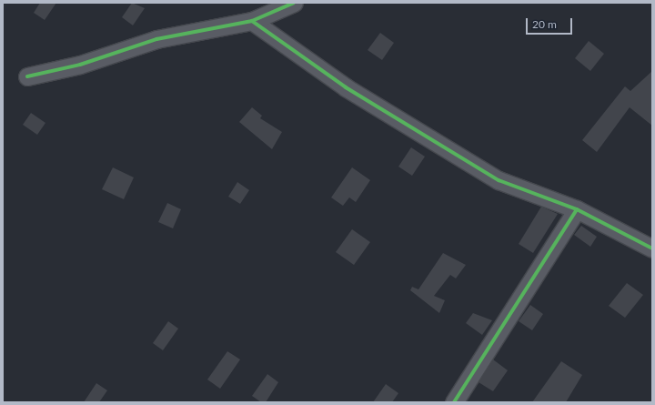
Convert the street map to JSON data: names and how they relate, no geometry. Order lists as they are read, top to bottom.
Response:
{
  "scale_bar": "20 m"
}
